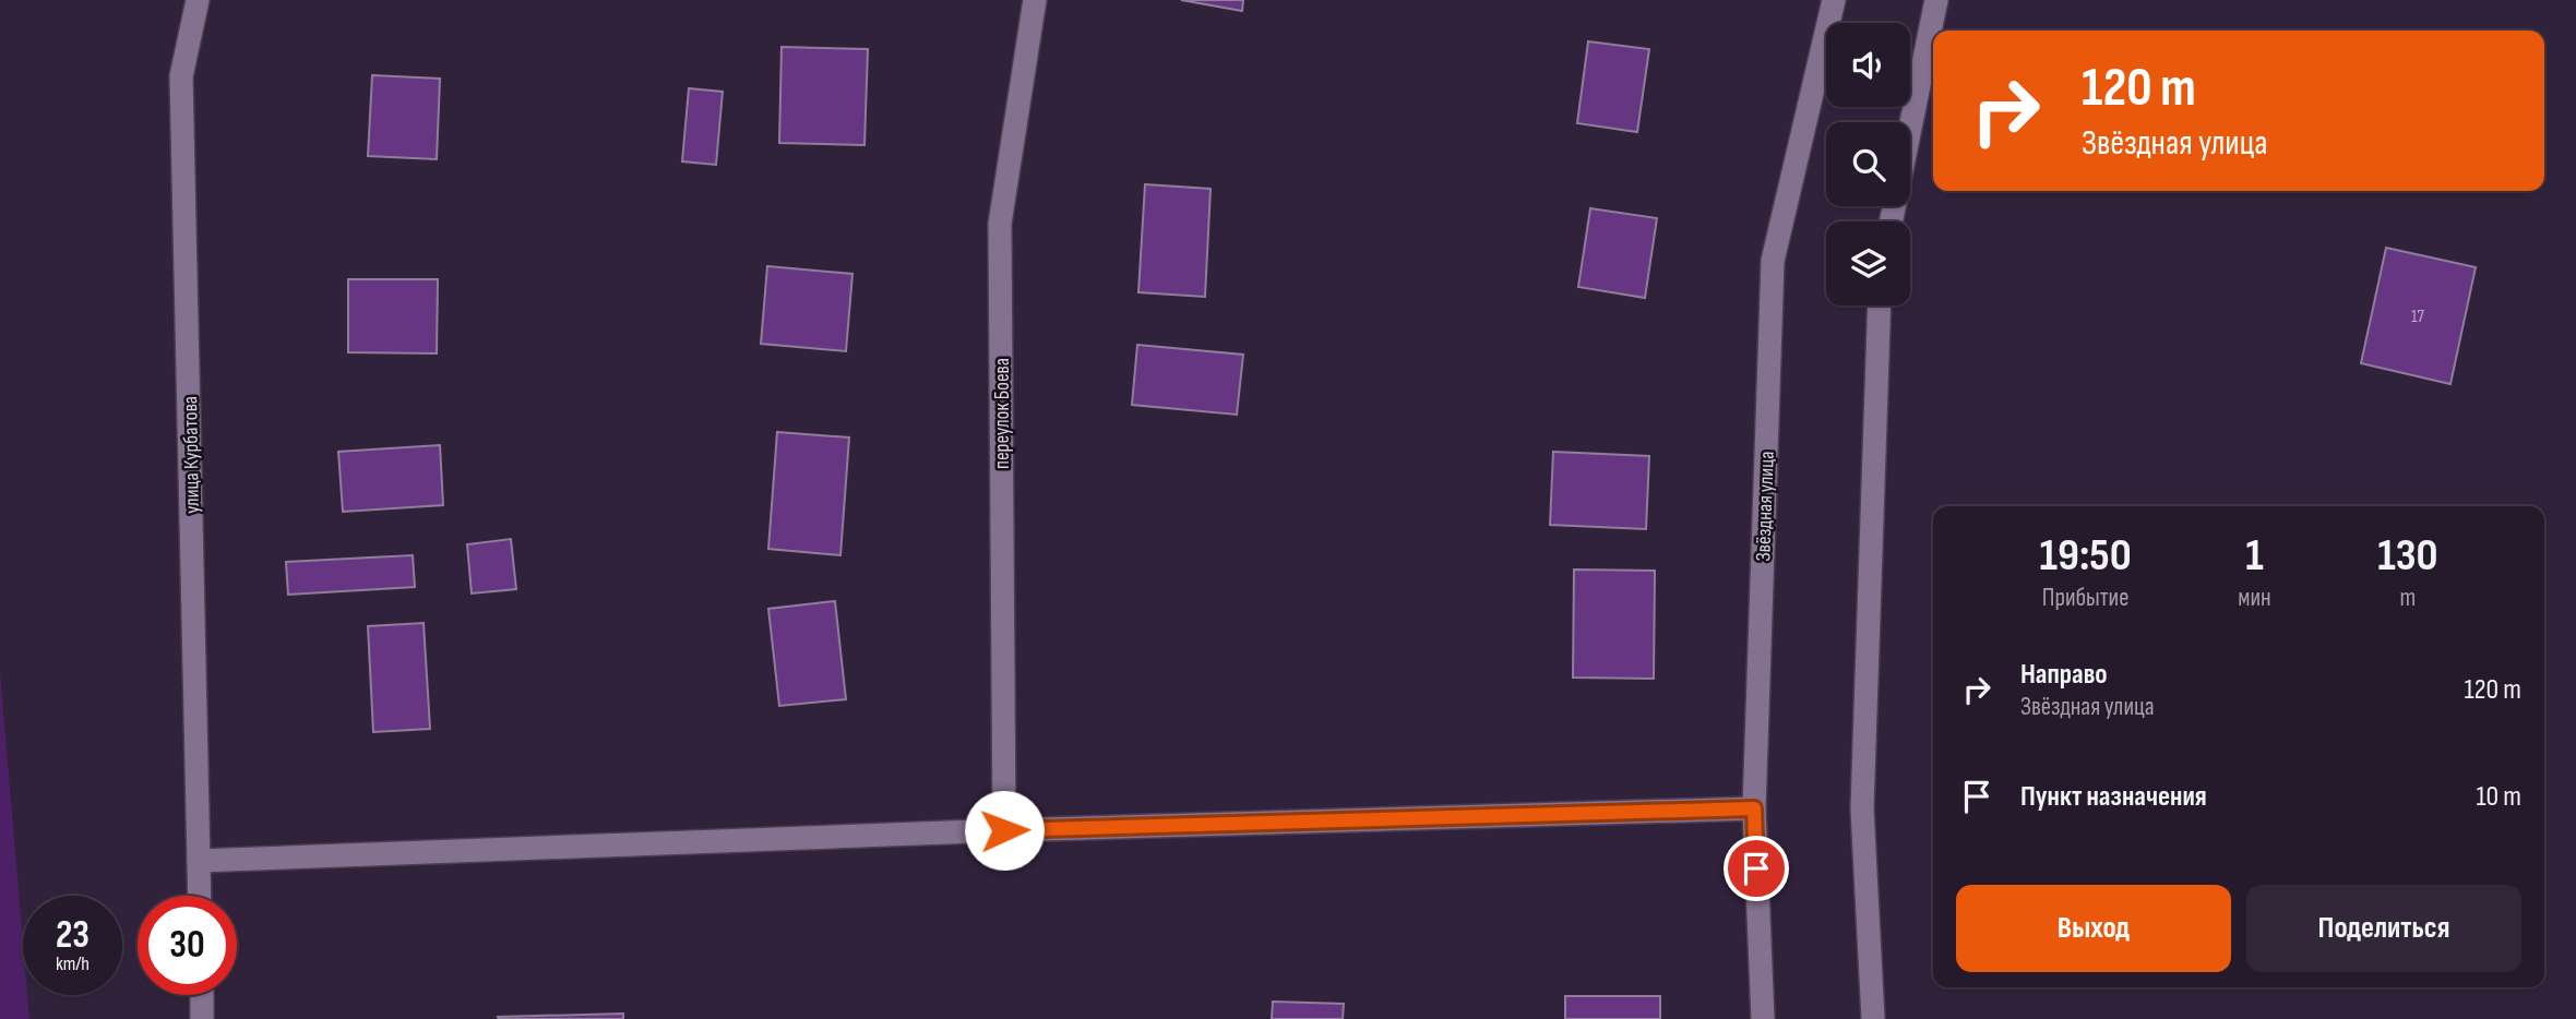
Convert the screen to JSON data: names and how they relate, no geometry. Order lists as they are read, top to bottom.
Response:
{
  "streets": {
    "street": ["переулок Боева", "улица Курбатова", "Звёздная улица"]
  },
  "house_numbers": ["17"],
  "page": {
    "turn": ["120 m", "Звёздная улица"],
    "eta": [
      "19:50",
      "Прибытие",
      "1",
      "мин",
      "130",
      "m"
    ],
    "list": [
      {
        "name": "Направо",
        "note": "Звёздная улица",
        "value": "120 m"
      },
      {
        "name": "Пункт назначения",
        "value": "10 m"
      }
    ],
    "buttons": ["Выход", "Поделиться"],
    "speed": "23 km/h",
    "limit": "30"
  }
}
